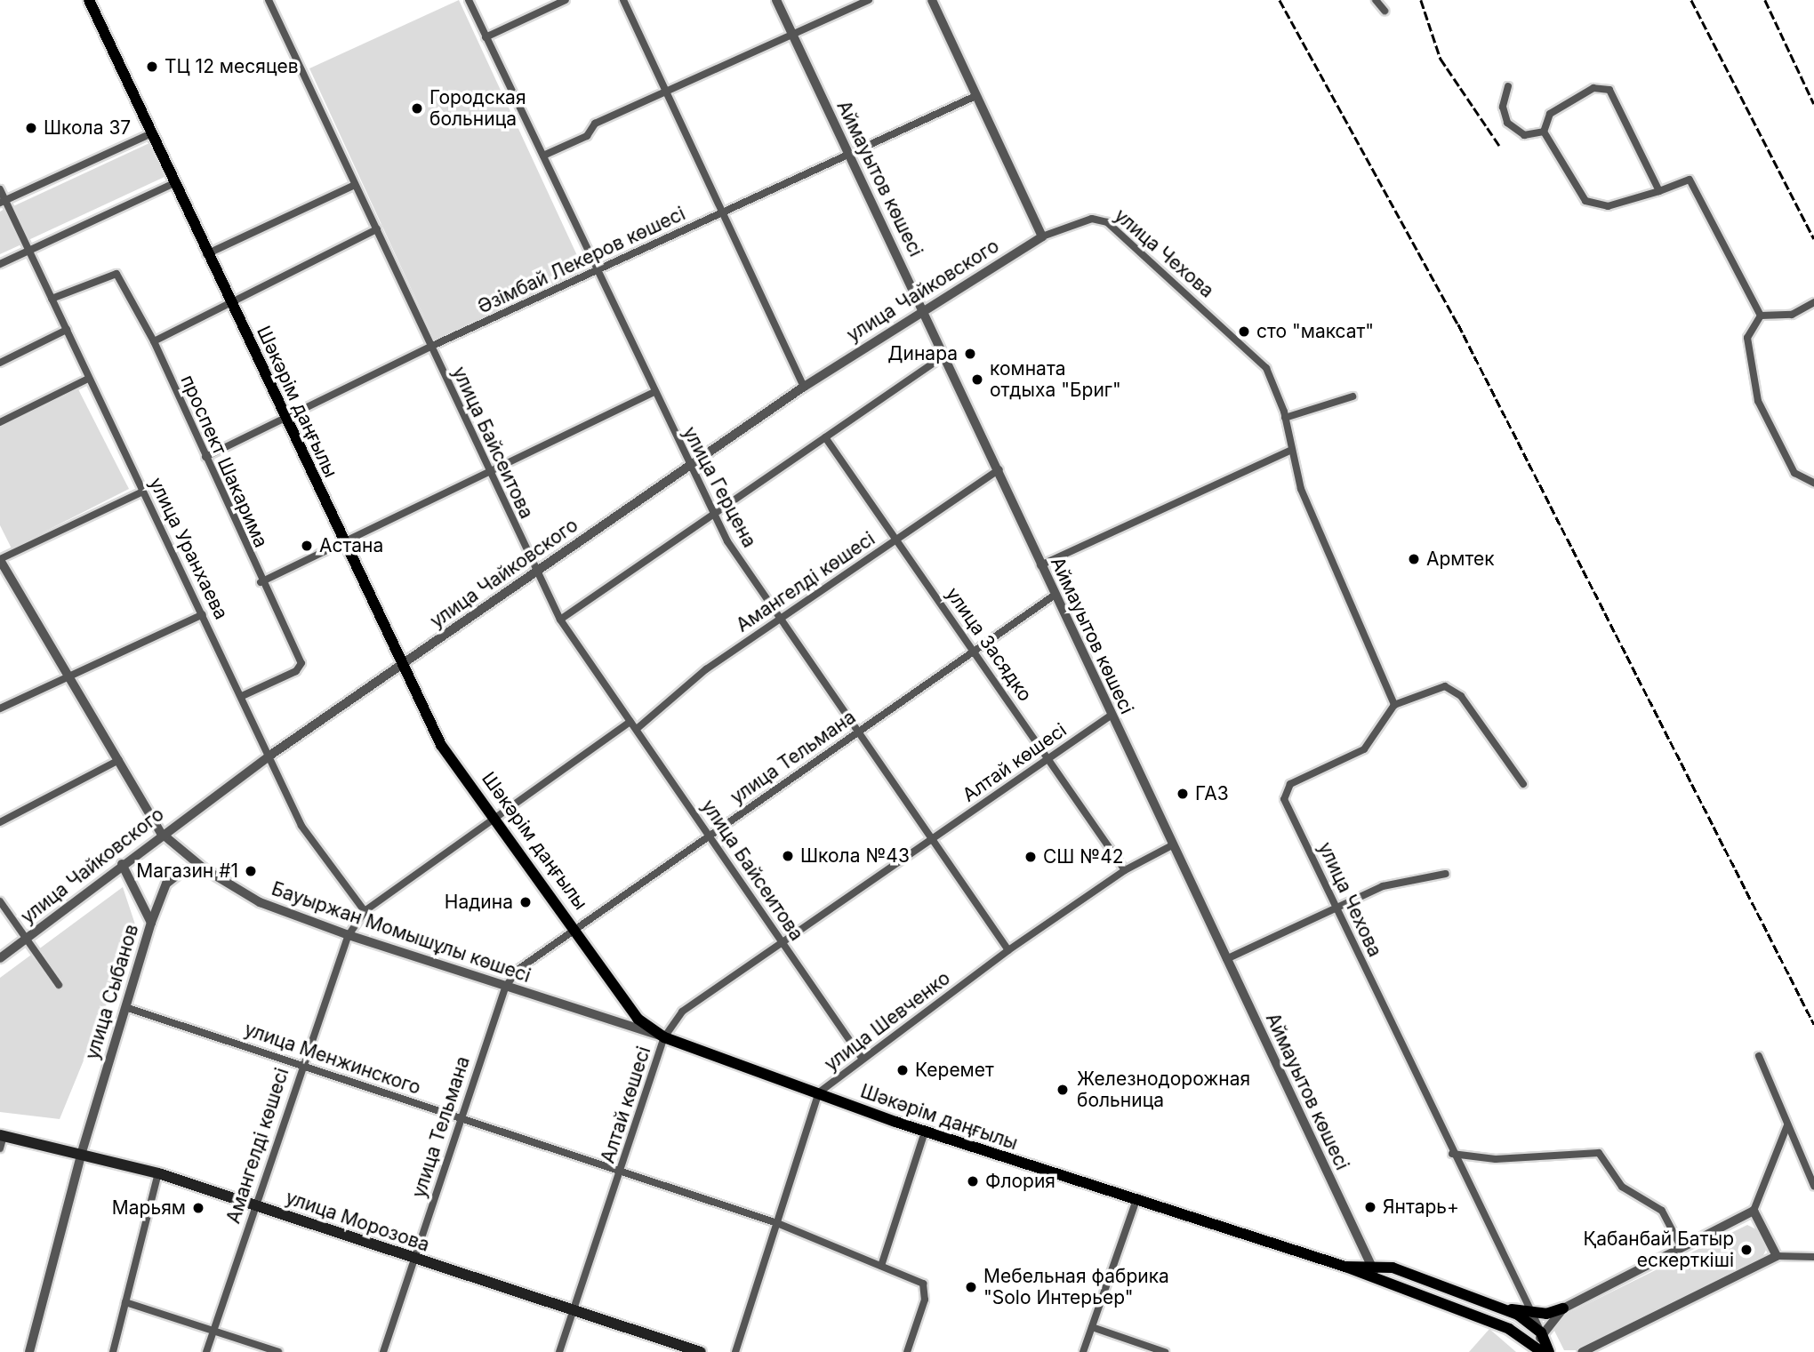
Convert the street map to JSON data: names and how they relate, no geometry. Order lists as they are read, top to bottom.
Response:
{
  "streets": {
    "main road": ["улица Чехова", "Шәкәрім даңғылы", "улица Морозова"],
    "street": [
      "Аймауытов көшесі",
      "Әзімбай Лекеров көшесі",
      "улица Чайковского",
      "улица Байсеитова",
      "проспект Шакарима",
      "улица Герцена",
      "улица Уранхаева",
      "Амангелді көшесі",
      "улица Засядко",
      "улица Тельмана",
      "Алтай көшесі",
      "Бауыржан Момышұлы көшесі",
      "улица Сыбанов",
      "улица Шевченко",
      "улица Менжинского"
    ]
  },
  "crossings": [
    ["Аймауытов көшесі", "Әзімбай Лекеров көшесі"],
    ["Аймауытов көшесі", "улица Чайковского"],
    ["Аймауытов көшесі", "Шәкәрім даңғылы"],
    ["Аймауытов көшесі", "Амангелді көшесі"],
    ["Аймауытов көшесі", "улица Тельмана"],
    ["Аймауытов көшесі", "Алтай көшесі"],
    ["Аймауытов көшесі", "улица Шевченко"],
    ["улица Чехова", "улица Чайковского"],
    ["улица Чехова", "Шәкәрім даңғылы"],
    ["Әзімбай Лекеров көшесі", "Шәкәрім даңғылы"],
    ["Әзімбай Лекеров көшесі", "улица Байсеитова"],
    ["Әзімбай Лекеров көшесі", "проспект Шакарима"],
    ["Әзімбай Лекеров көшесі", "улица Герцена"],
    ["улица Чайковского", "Шәкәрім даңғылы"],
    ["улица Чайковского", "улица Байсеитова"],
    ["улица Чайковского", "улица Герцена"],
    ["улица Чайковского", "улица Уранхаева"],
    ["улица Чайковского", "Бауыржан Момышұлы көшесі"],
    ["Шәкәрім даңғылы", "Амангелді көшесі"],
    ["Шәкәрім даңғылы", "улица Тельмана"],
    ["Шәкәрім даңғылы", "Алтай көшесі"],
    ["Шәкәрім даңғылы", "Бауыржан Момышұлы көшесі"],
    ["Шәкәрім даңғылы", "улица Шевченко"],
    ["улица Байсеитова", "Амангелді көшесі"],
    ["улица Байсеитова", "улица Тельмана"],
    ["улица Байсеитова", "Алтай көшесі"],
    ["улица Байсеитова", "улица Шевченко"],
    ["проспект Шакарима", "улица Уранхаева"],
    ["улица Герцена", "Амангелді көшесі"],
    ["улица Герцена", "улица Тельмана"],
    ["улица Герцена", "Алтай көшесі"],
    ["улица Герцена", "улица Шевченко"],
    ["улица Уранхаева", "Амангелді көшесі"],
    ["Амангелді көшесі", "улица Засядко"],
    ["Амангелді көшесі", "Бауыржан Момышұлы көшесі"],
    ["Амангелді көшесі", "улица Менжинского"],
    ["Амангелді көшесі", "улица Морозова"],
    ["улица Засядко", "улица Тельмана"],
    ["улица Засядко", "Алтай көшесі"],
    ["улица Засядко", "улица Шевченко"],
    ["улица Тельмана", "Бауыржан Момышұлы көшесі"],
    ["улица Тельмана", "улица Менжинского"],
    ["улица Тельмана", "улица Морозова"],
    ["Алтай көшесі", "Бауыржан Момышұлы көшесі"],
    ["Алтай көшесі", "улица Менжинского"],
    ["Алтай көшесі", "улица Морозова"],
    ["Бауыржан Момышұлы көшесі", "улица Сыбанов"],
    ["улица Сыбанов", "улица Менжинского"],
    ["улица Сыбанов", "улица Морозова"],
    ["улица Шевченко", "улица Менжинского"]
  ],
  "places": [
    "ТЦ 12 месяцев",
    "Городская больница",
    "Школа 37",
    "сто \"максат\"",
    "Динара",
    "комната отдыха \"Бриг\"",
    "Астана",
    "Армтек",
    "ГАЗ",
    "Школа №43",
    "СШ №42",
    "Магазин #1",
    "Надина",
    "Керемет",
    "Железнодорожная больница",
    "Флория",
    "Янтарь+",
    "Марьям",
    "Қабанбай Батыр ескерткіші",
    "Мебельная фабрика \"Solo Интерьер\""
  ]
}
